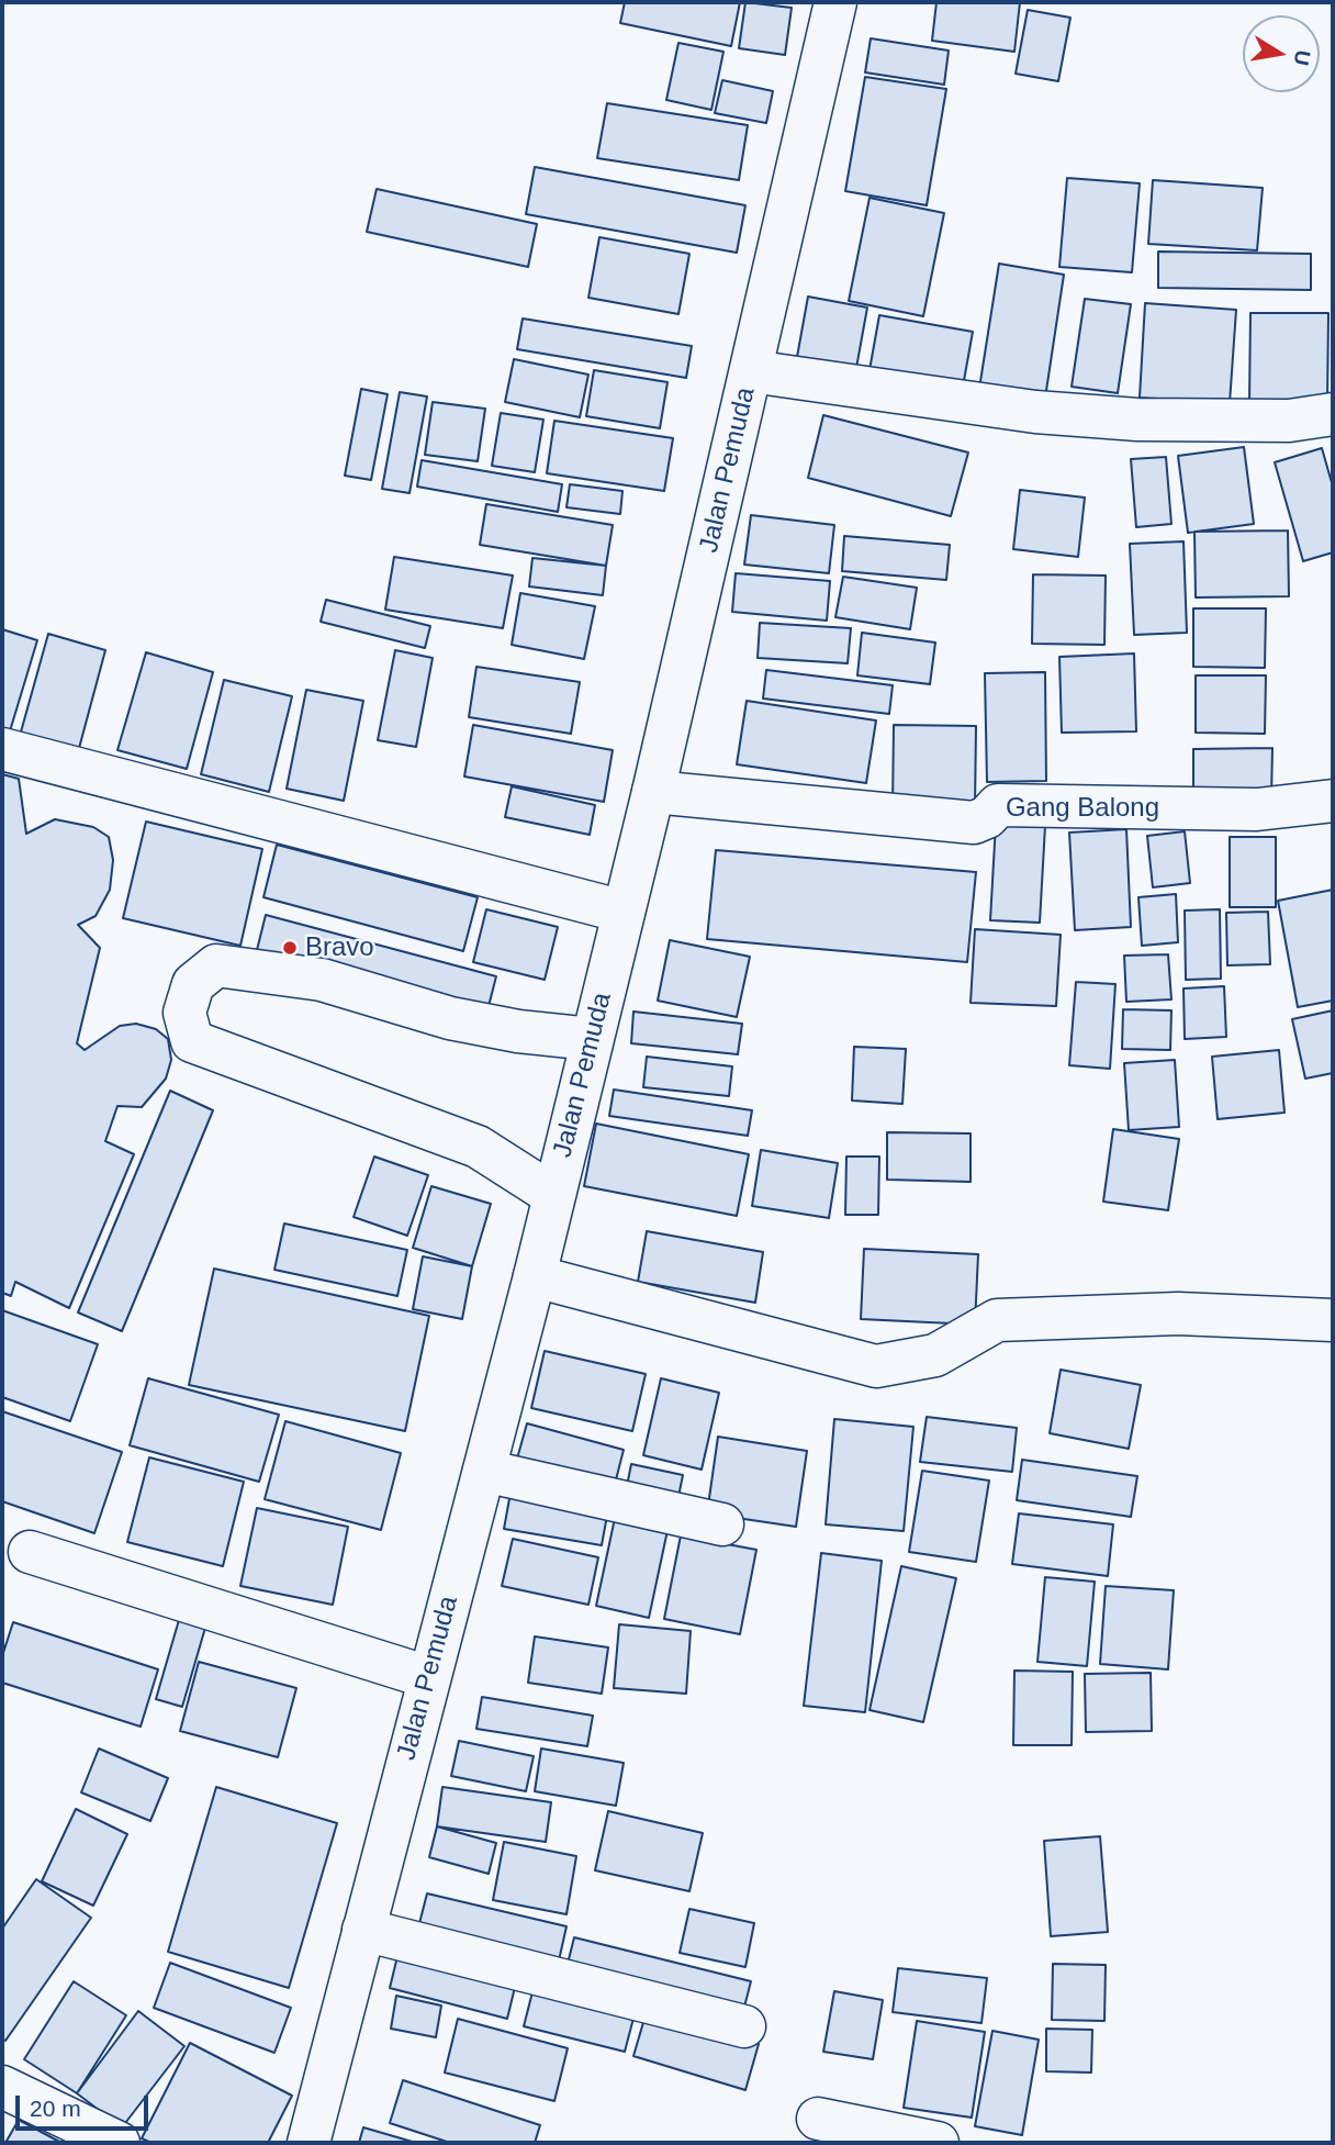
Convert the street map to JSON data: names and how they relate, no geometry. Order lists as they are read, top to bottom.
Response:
{
  "streets": {
    "street": ["Jalan Pemuda", "Gang Balong"]
  },
  "crossings": [
    ["Jalan Pemuda", "Gang Balong"]
  ],
  "places": ["Bravo"],
  "scale_bar": "20 m",
  "north": "right"
}
